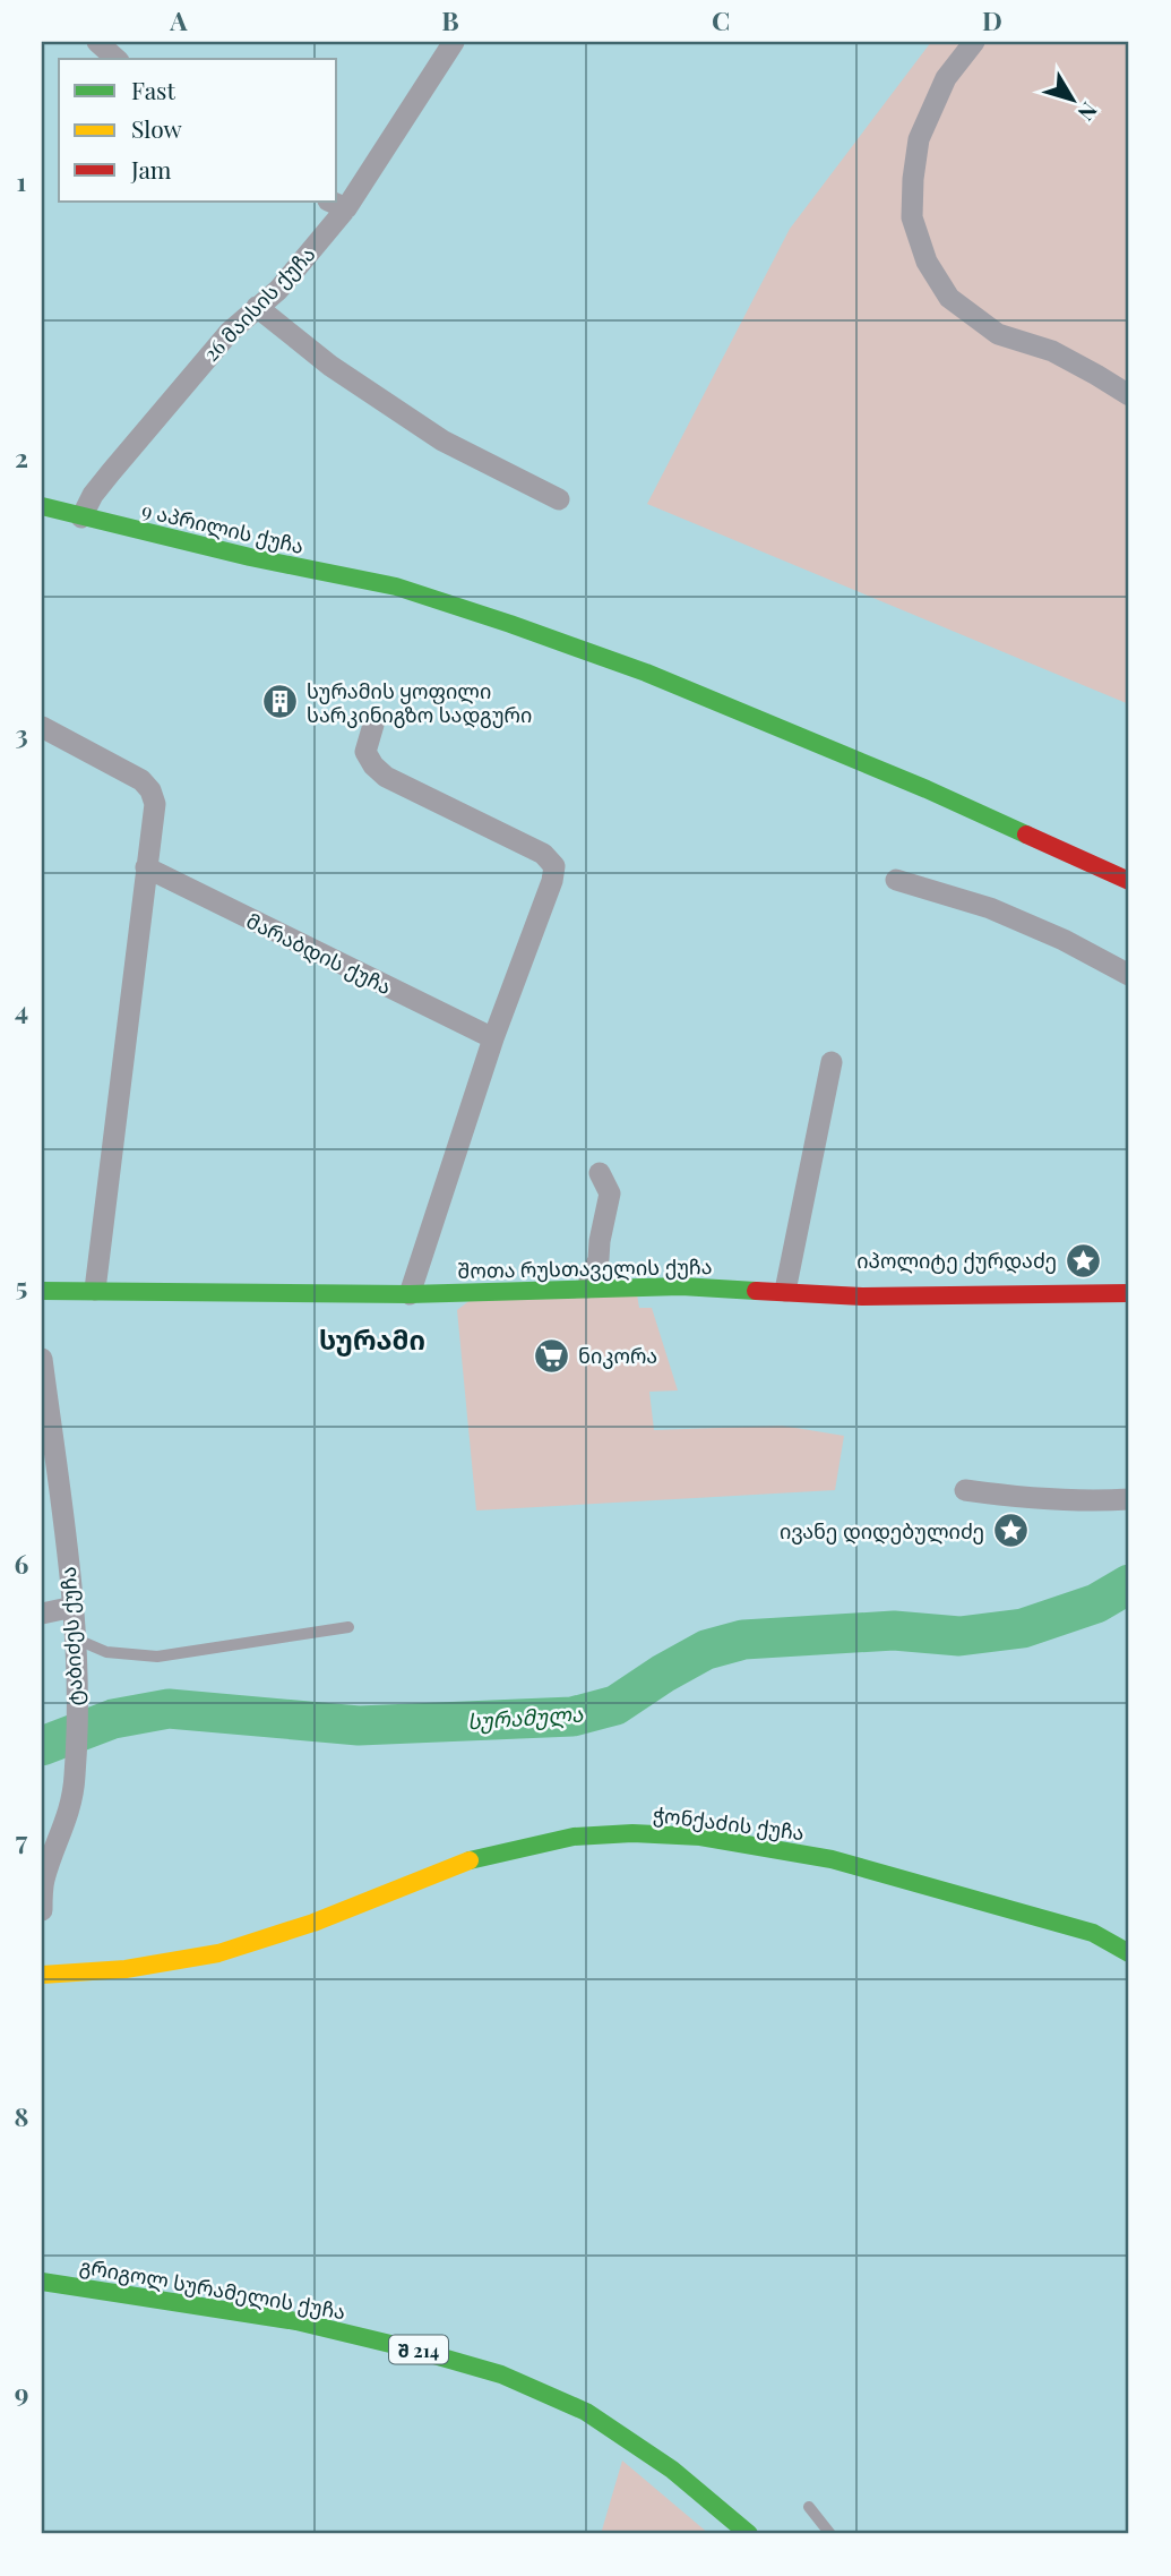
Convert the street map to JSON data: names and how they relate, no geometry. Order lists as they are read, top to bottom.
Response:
{
  "streets": {
    "street": [
      "26 მაისის ქუჩა",
      "9 აპრილის ქუჩა",
      "მარაბდის ქუჩა",
      "შოთა რუსთაველის ქუჩა",
      "ტაბიძეს ქუჩა",
      "ჭონქაძის ქუჩა",
      "გრიგოლ სურამელის ქუჩა",
      "შ 214"
    ]
  },
  "crossings": [
    ["26 მაისის ქუჩა", "9 აპრილის ქუჩა"]
  ],
  "districts": ["სურამი"],
  "water": ["სურამულა"],
  "places": {
    "building": ["სურამის ყოფილი სარკინიგზო სადგური"],
    "place": ["იპოლიტე ქურდაძე", "ივანე დიდებულიძე"],
    "supermarket": ["ნიკორა"]
  },
  "legend": ["Fast", "Slow", "Jam"],
  "north": "bottom right",
  "grid": {
    "columns": [
      "A",
      "B",
      "C",
      "D"
    ],
    "rows": [
      "1",
      "2",
      "3",
      "4",
      "5",
      "6",
      "7",
      "8",
      "9"
    ]
  }
}
